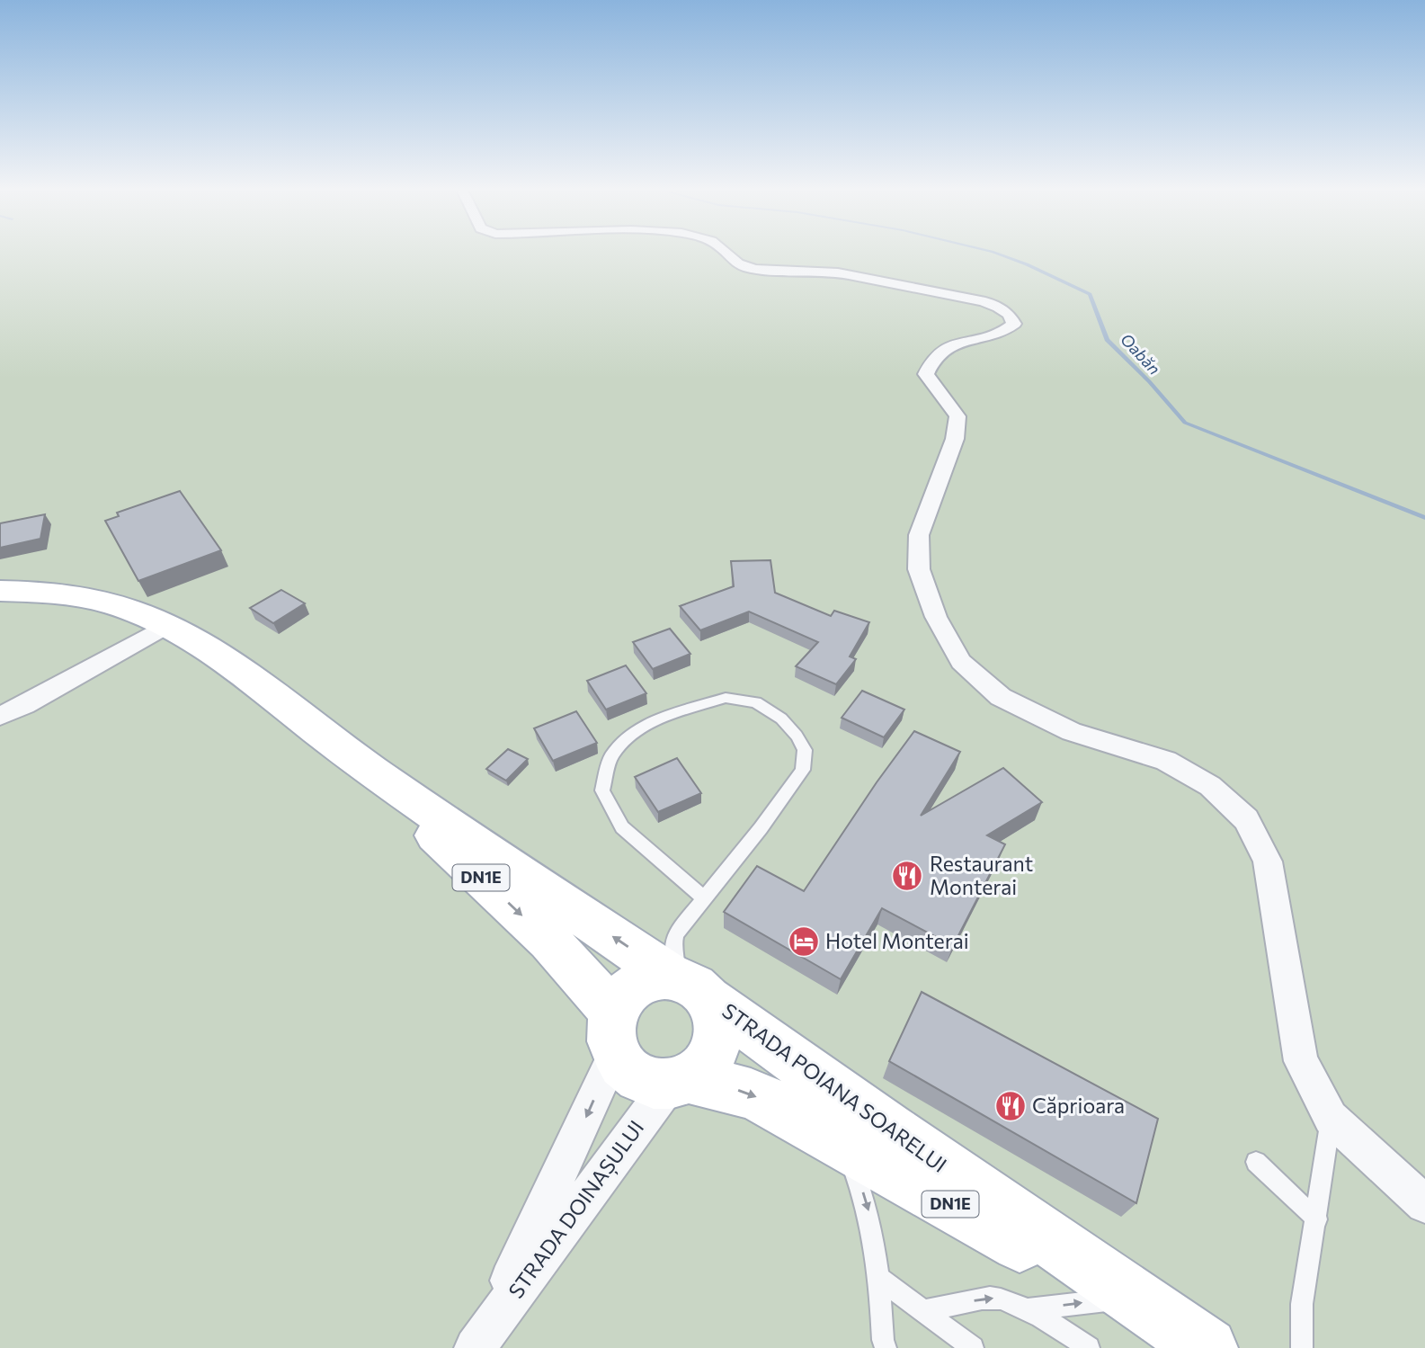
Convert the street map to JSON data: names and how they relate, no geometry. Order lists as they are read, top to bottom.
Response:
{
  "streets": {
    "main road": ["DN1E", "STRADA POIANA SOARELUI"],
    "street": ["STRADA DOINAȘULUI"]
  },
  "crossings": [
    ["DN1E", "STRADA POIANA SOARELUI"],
    ["DN1E", "STRADA DOINAȘULUI"],
    ["STRADA POIANA SOARELUI", "STRADA DOINAȘULUI"]
  ],
  "water": ["Oabăn"],
  "places": {
    "restaurant": ["Restaurant Monterai", "Căprioara"],
    "hotel": ["Hotel Monterai"]
  }
}
